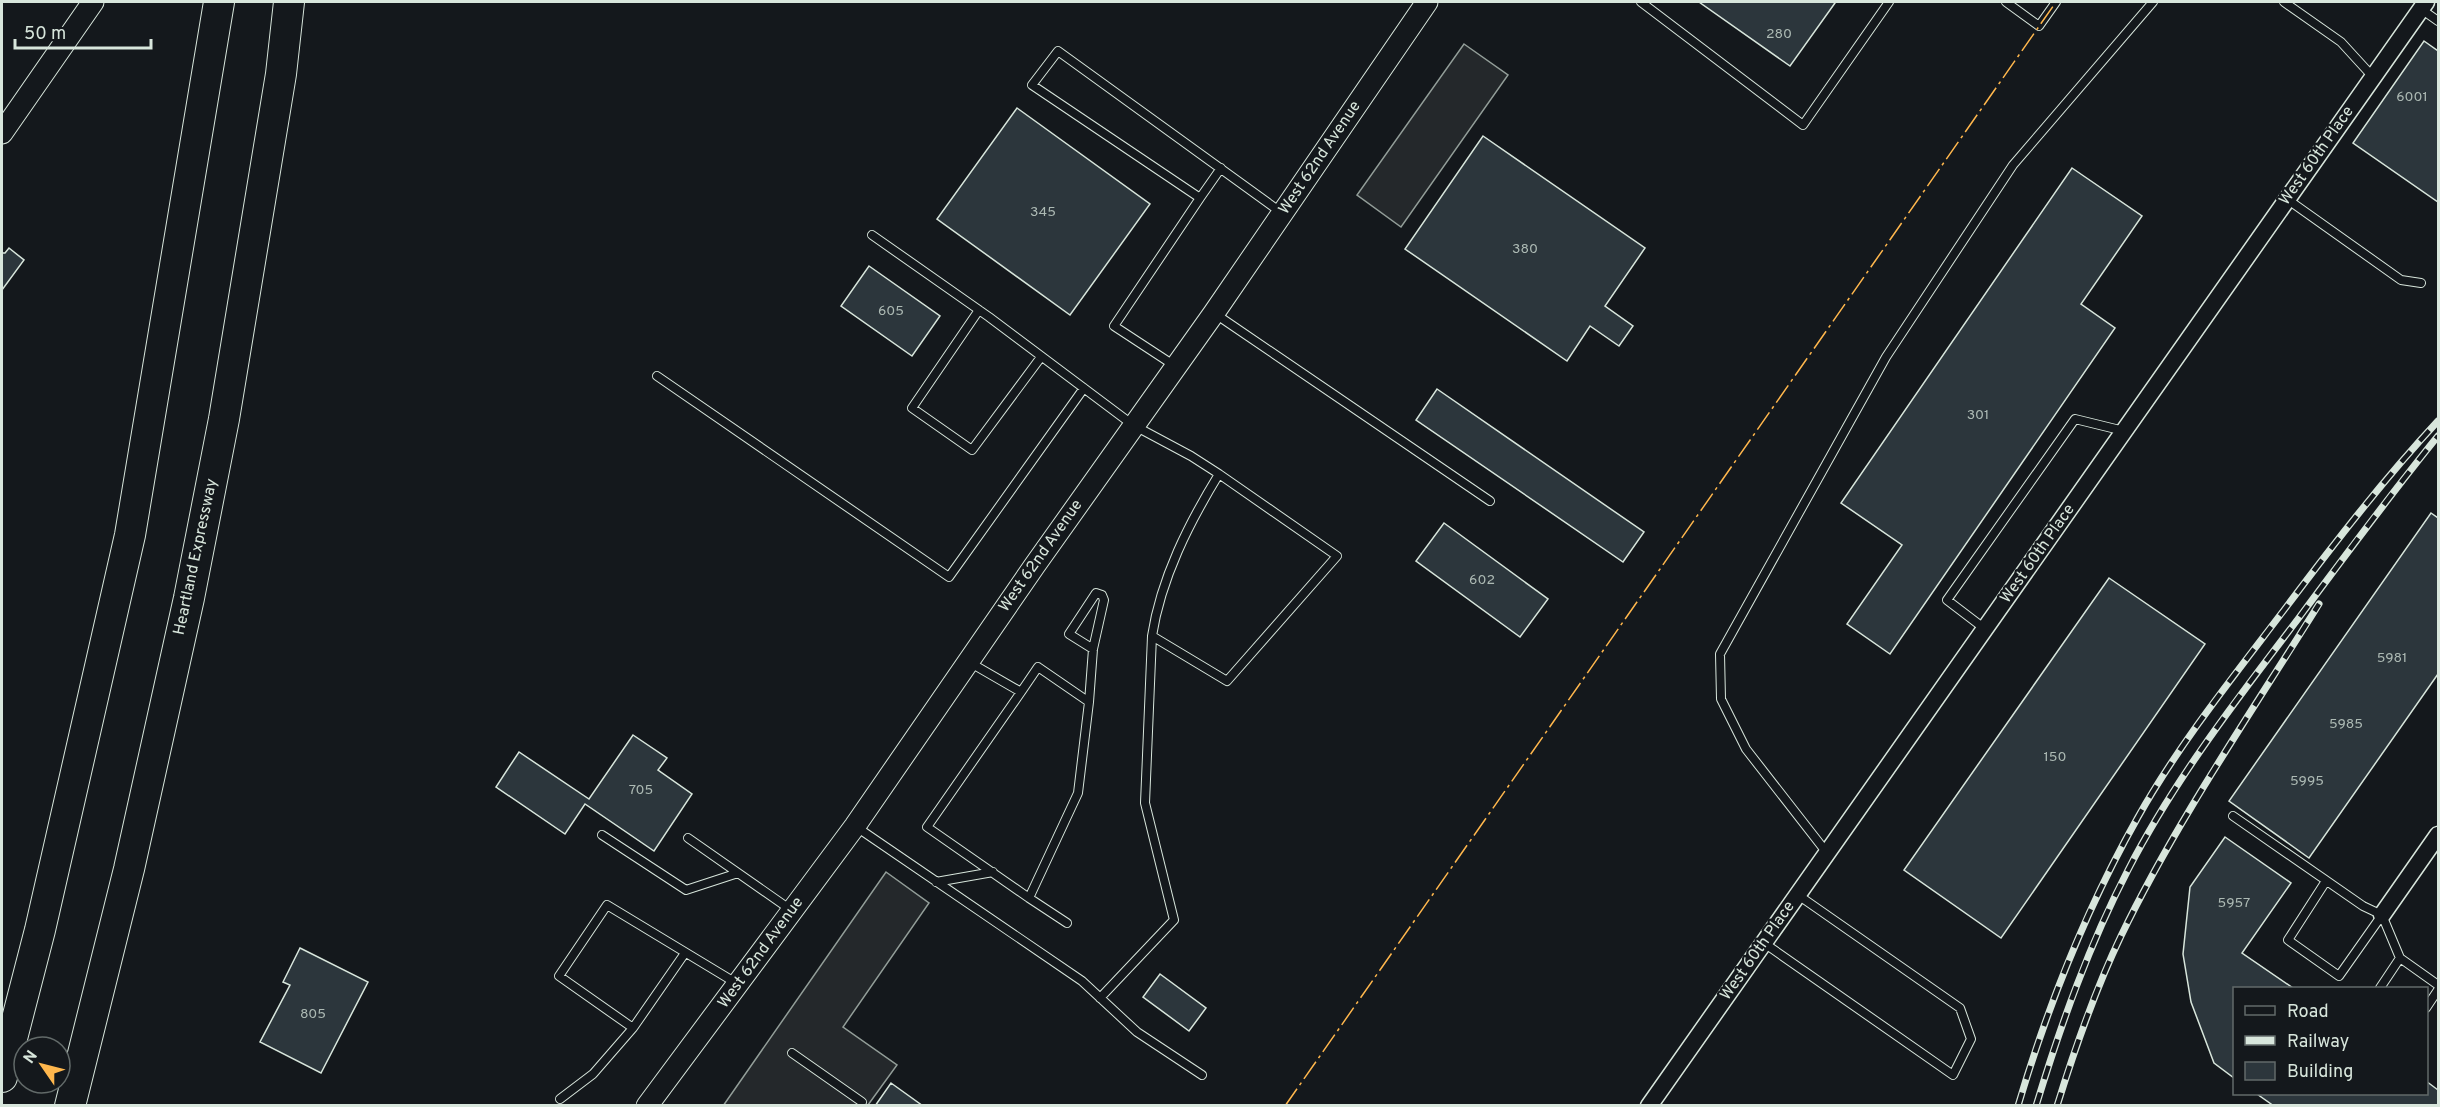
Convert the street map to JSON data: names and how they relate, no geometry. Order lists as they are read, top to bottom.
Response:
{
  "streets": {
    "highway": ["Heartland Expressway"],
    "street": ["West 60th Place", "West 62nd Avenue"]
  },
  "house_numbers": [
    "280",
    "6001",
    "345",
    "380",
    "605",
    "301",
    "602",
    "5981",
    "5985",
    "150",
    "5995",
    "705",
    "5957",
    "805"
  ],
  "legend": ["Road", "Railway", "Building"],
  "scale_bar": "50 m",
  "north": "top left"
}
